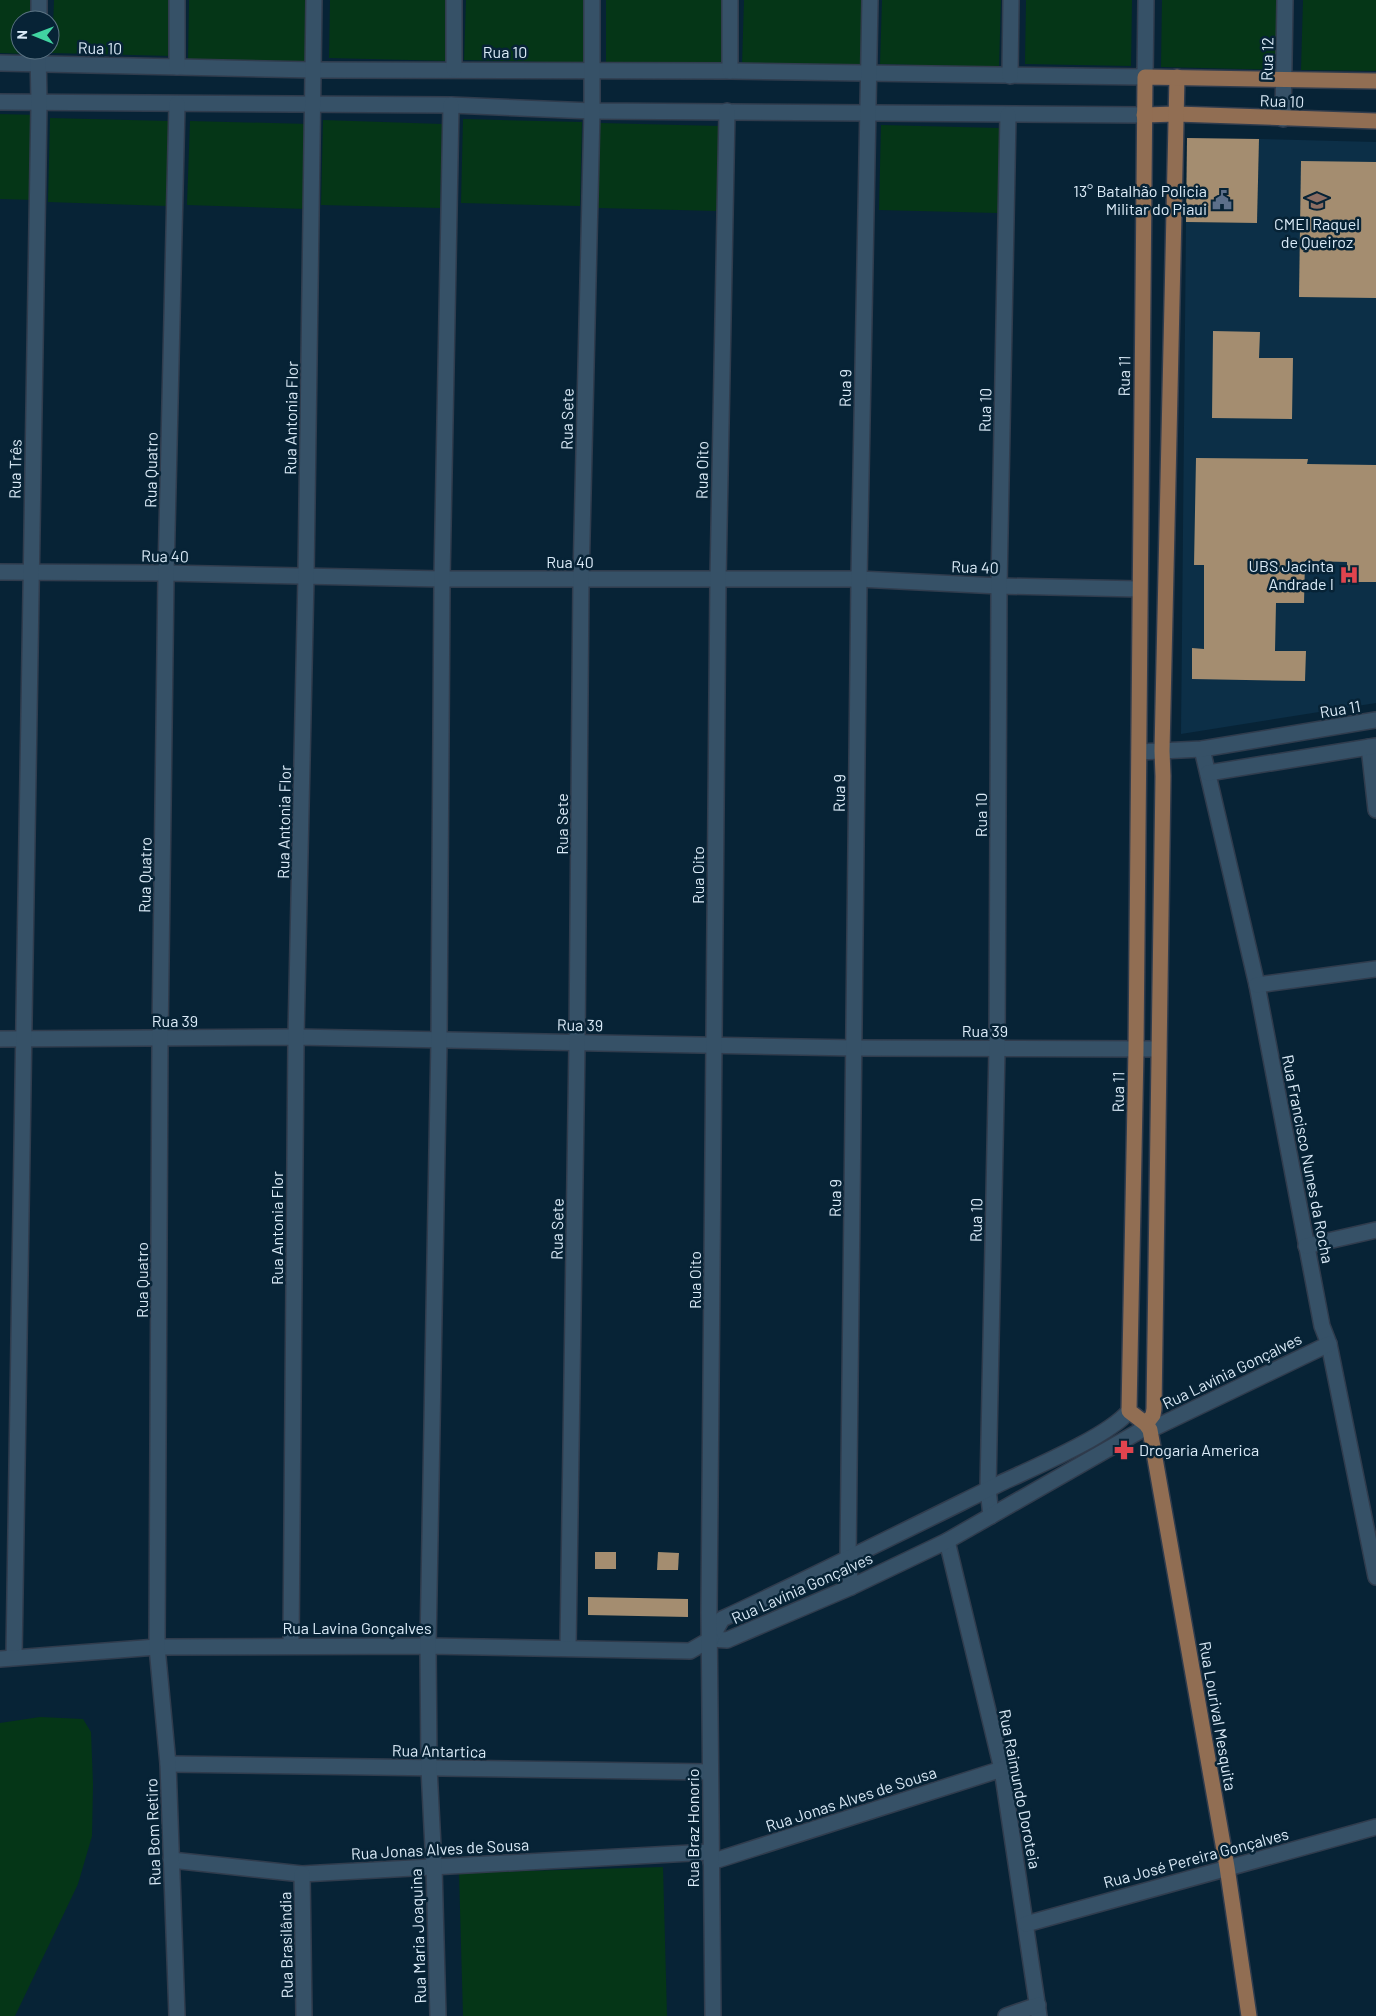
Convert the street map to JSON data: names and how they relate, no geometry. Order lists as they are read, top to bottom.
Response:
{
  "streets": {
    "main road": [
      "Rua 10",
      "Rua 11",
      "Rua Lavínia Gonçalves",
      "Rua Lourival Mesquita"
    ],
    "street": [
      "Rua 12",
      "Rua 9",
      "Rua Antonia Flor",
      "Rua Sete",
      "Rua Três",
      "Rua Quatro",
      "Rua Oito",
      "Rua 40",
      "Rua 39",
      "Rua Francisco Nunes da Rocha",
      "Rua Lavina Gonçalves",
      "Rua Antartica",
      "Rua Raimundo Doroteia",
      "Rua Jonas Alves de Sousa",
      "Rua Braz Honorio",
      "Rua Bom Retiro",
      "Rua José Pereira Gonçalves",
      "Rua Maria Joaquina",
      "Rua Brasilândia"
    ]
  },
  "crossings": [
    ["Rua 10", "Rua 12"],
    ["Rua 10", "Rua 11"],
    ["Rua 10", "Rua 9"],
    ["Rua 10", "Rua Antonia Flor"],
    ["Rua 10", "Rua Sete"],
    ["Rua 10", "Rua Três"],
    ["Rua 10", "Rua Quatro"],
    ["Rua 10", "Rua Oito"],
    ["Rua 10", "Rua 40"],
    ["Rua 10", "Rua 39"],
    ["Rua 10", "Rua Lavínia Gonçalves"],
    ["Rua 10", "Rua Maria Joaquina"],
    ["Rua 11", "Rua 40"],
    ["Rua 11", "Rua 39"],
    ["Rua 11", "Rua Francisco Nunes da Rocha"],
    ["Rua 11", "Rua Lavínia Gonçalves"],
    ["Rua 9", "Rua 40"],
    ["Rua 9", "Rua 39"],
    ["Rua 9", "Rua Lavínia Gonçalves"],
    ["Rua Antonia Flor", "Rua 40"],
    ["Rua Antonia Flor", "Rua 39"],
    ["Rua Antonia Flor", "Rua Lavina Gonçalves"],
    ["Rua Sete", "Rua 40"],
    ["Rua Sete", "Rua 39"],
    ["Rua Sete", "Rua Lavina Gonçalves"],
    ["Rua Três", "Rua 40"],
    ["Rua Três", "Rua 39"],
    ["Rua Três", "Rua Lavina Gonçalves"],
    ["Rua Quatro", "Rua 40"],
    ["Rua Quatro", "Rua 39"],
    ["Rua Quatro", "Rua Lavina Gonçalves"],
    ["Rua Quatro", "Rua Bom Retiro"],
    ["Rua Oito", "Rua 40"],
    ["Rua Oito", "Rua 39"],
    ["Rua Oito", "Rua Lavínia Gonçalves"],
    ["Rua Oito", "Rua Lavina Gonçalves"],
    ["Rua Oito", "Rua Braz Honorio"],
    ["Rua 40", "Rua Maria Joaquina"],
    ["Rua 39", "Rua Lavínia Gonçalves"],
    ["Rua 39", "Rua Maria Joaquina"],
    ["Rua Francisco Nunes da Rocha", "Rua Lavínia Gonçalves"],
    ["Rua Lavínia Gonçalves", "Rua Lavina Gonçalves"],
    ["Rua Lavínia Gonçalves", "Rua Lourival Mesquita"],
    ["Rua Lavínia Gonçalves", "Rua Raimundo Doroteia"],
    ["Rua Lavínia Gonçalves", "Rua Braz Honorio"],
    ["Rua Lavina Gonçalves", "Rua Braz Honorio"],
    ["Rua Lavina Gonçalves", "Rua Bom Retiro"],
    ["Rua Lavina Gonçalves", "Rua Maria Joaquina"],
    ["Rua Lourival Mesquita", "Rua José Pereira Gonçalves"],
    ["Rua Antartica", "Rua Braz Honorio"],
    ["Rua Antartica", "Rua Bom Retiro"],
    ["Rua Antartica", "Rua Maria Joaquina"],
    ["Rua Raimundo Doroteia", "Rua Jonas Alves de Sousa"],
    ["Rua Raimundo Doroteia", "Rua José Pereira Gonçalves"],
    ["Rua Jonas Alves de Sousa", "Rua Braz Honorio"],
    ["Rua Jonas Alves de Sousa", "Rua Bom Retiro"],
    ["Rua Jonas Alves de Sousa", "Rua Maria Joaquina"],
    ["Rua Jonas Alves de Sousa", "Rua Brasilândia"]
  ],
  "places": {
    "public building": ["13° Batalhão Policia Militar do Piaui"],
    "school or university": ["CMEI Raquel de Queiroz"],
    "hospital": ["UBS Jacinta Andrade I"],
    "pharmacy": ["Drogaria America"]
  },
  "north": "left"
}
